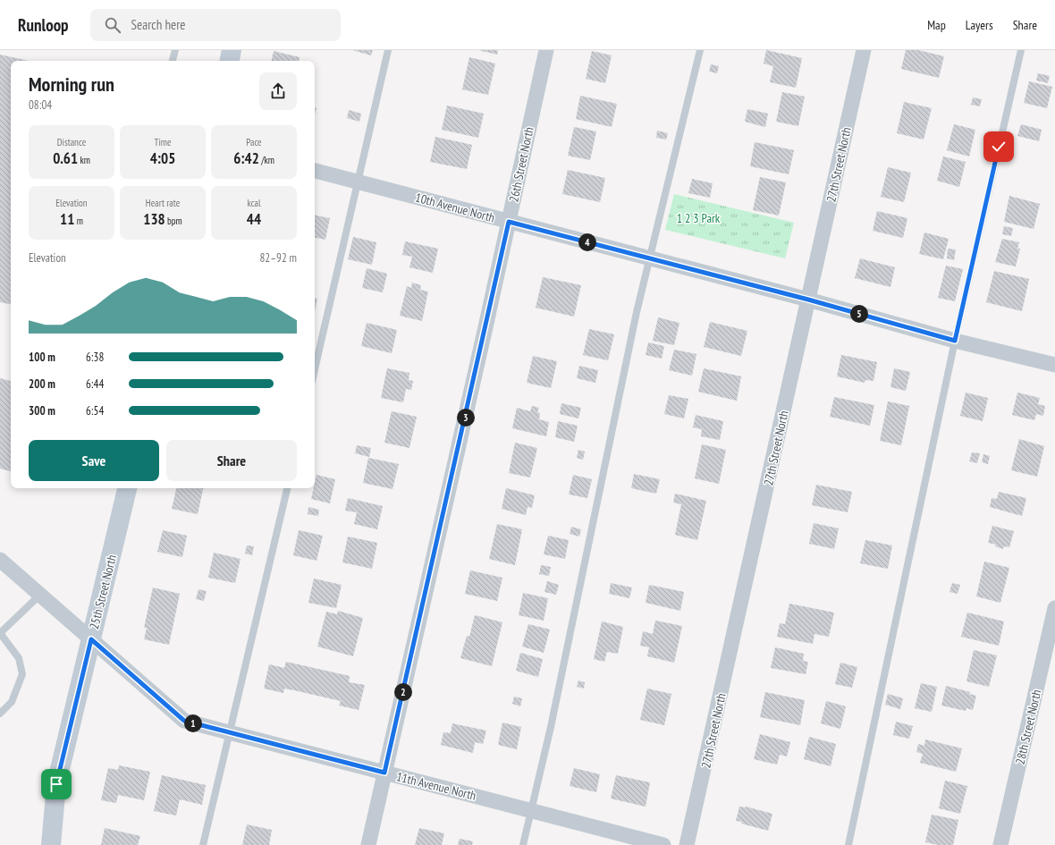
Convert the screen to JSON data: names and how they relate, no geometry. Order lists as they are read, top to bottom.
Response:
{
  "streets": {
    "street": [
      "26th Street North",
      "27th Street North",
      "10th Avenue North",
      "25th Street North",
      "28th Street North",
      "11th Avenue North"
    ]
  },
  "crossings": [
    ["26th Street North", "10th Avenue North"],
    ["26th Street North", "11th Avenue North"],
    ["27th Street North", "10th Avenue North"],
    ["25th Street North", "11th Avenue North"]
  ],
  "parks": ["1 2 3 Park"],
  "page": {
    "header": "Runloop",
    "search": "Search here",
    "nav": ["Map", "Layers", "Share"],
    "heading": ["Morning run", "08:04"],
    "stats": [
      ["Distance", "0.61 km"],
      ["Time", "4:05"],
      ["Pace", "6:42 /km"],
      ["Elevation", "11 m"],
      ["Heart rate", "138 bpm"],
      ["kcal", "44"]
    ],
    "pins": [
      "4",
      "5",
      "3",
      "2",
      "1"
    ],
    "chart": ["Elevation", "82–92 m"],
    "list": [
      {
        "name": "100 m",
        "note": "6:38"
      },
      {
        "name": "200 m",
        "note": "6:44"
      },
      {
        "name": "300 m",
        "note": "6:54"
      }
    ],
    "buttons": ["Save", "Share"]
  }
}
